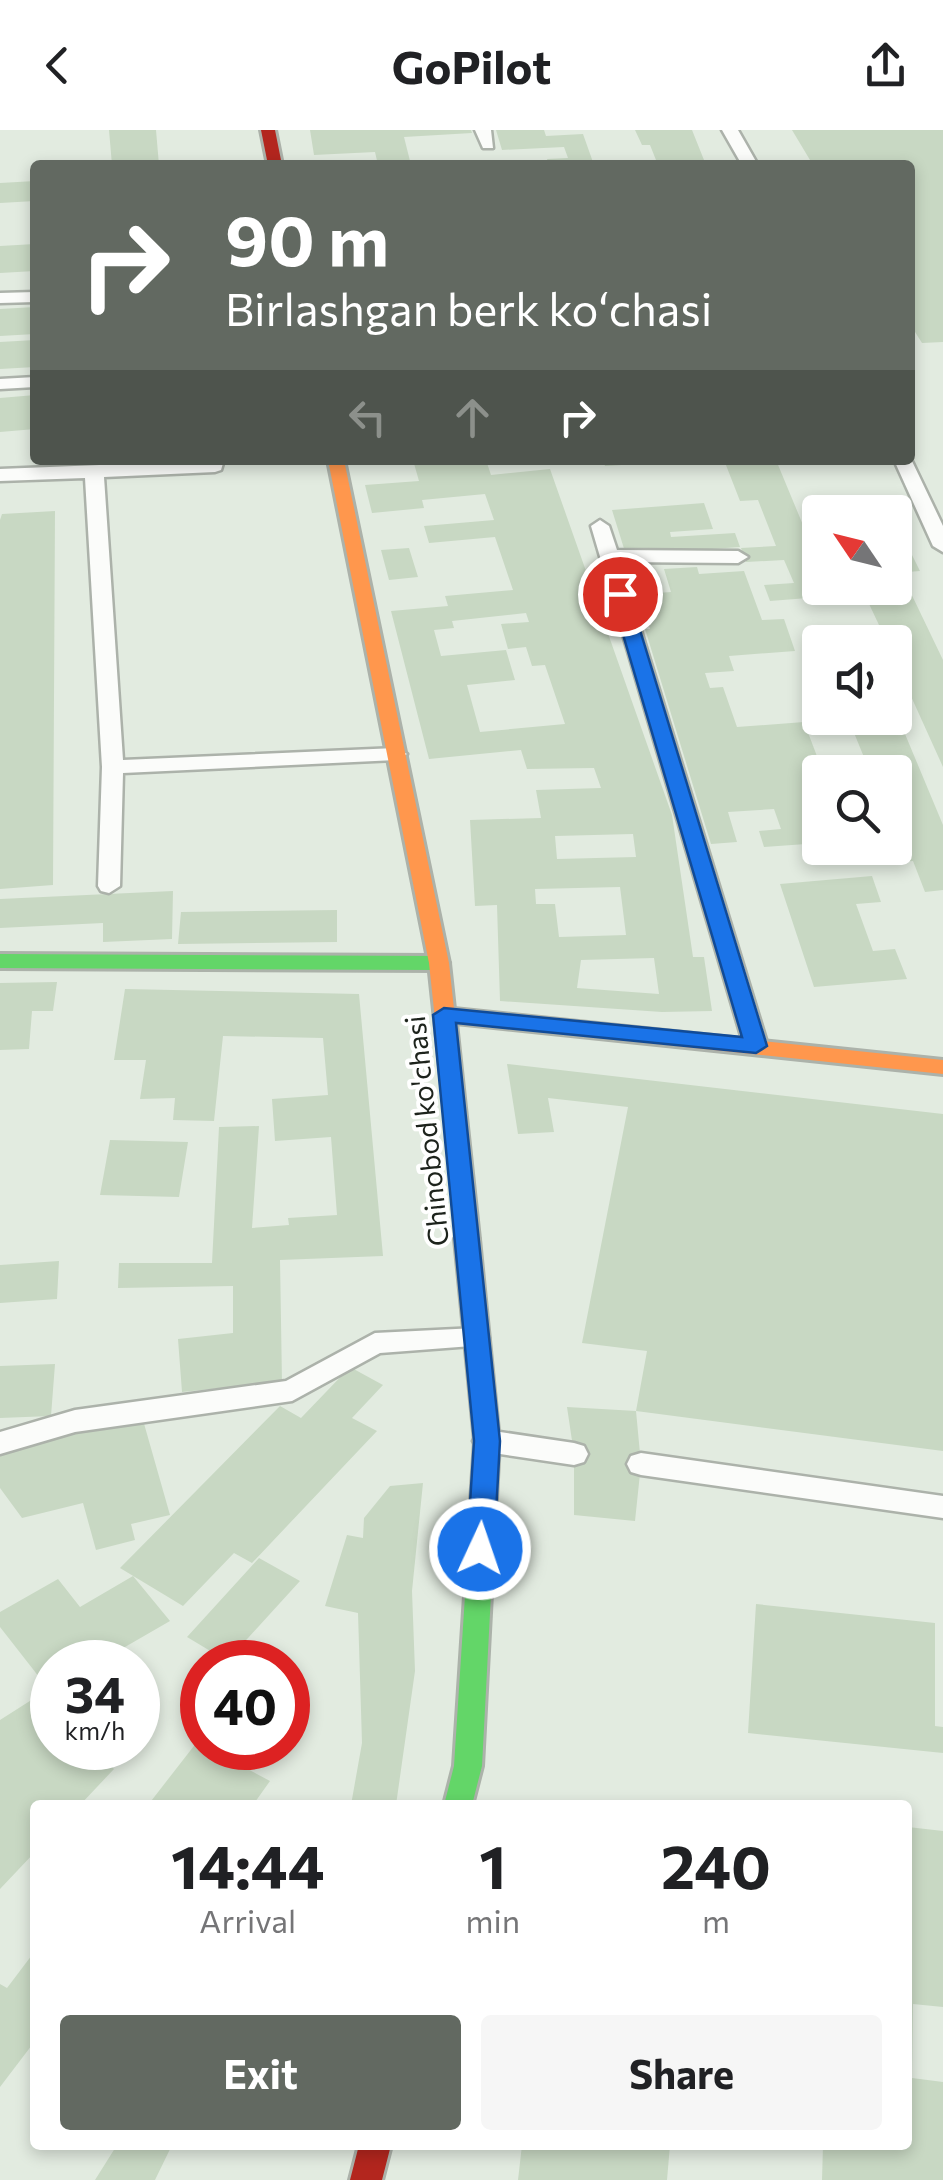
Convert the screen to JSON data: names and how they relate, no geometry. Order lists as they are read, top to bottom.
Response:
{
  "streets": {
    "street": ["Chinobod ko'chasi"]
  },
  "north": "top left",
  "page": {
    "header": "GoPilot",
    "turn": ["90 m", "Birlashgan berk koʻchasi"],
    "speed": "34 km/h",
    "limit": "40",
    "eta": [
      "14:44",
      "Arrival",
      "1",
      "min",
      "240",
      "m"
    ],
    "buttons": ["Exit", "Share"]
  }
}
